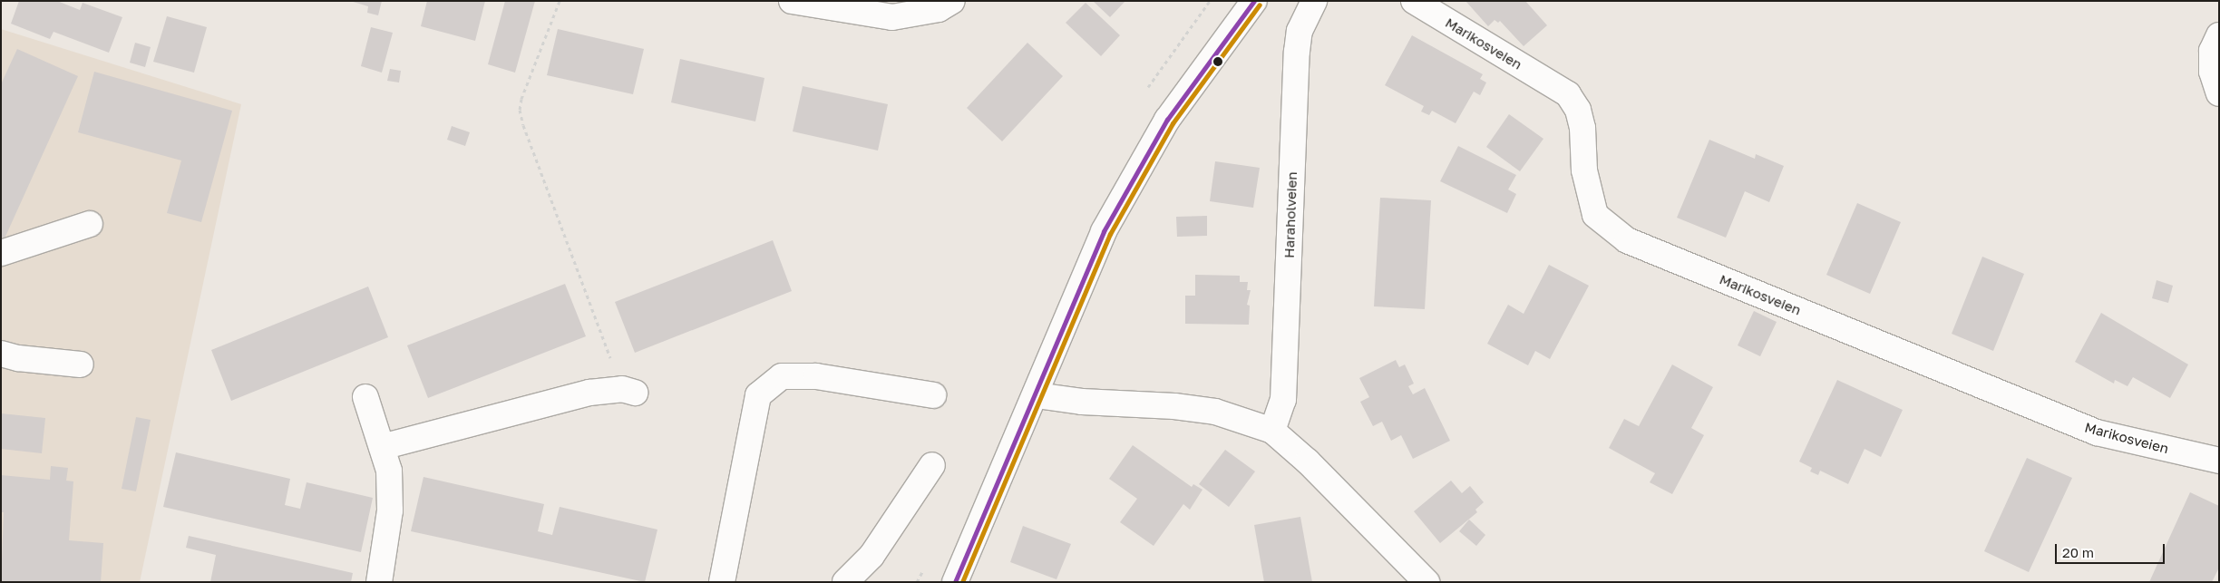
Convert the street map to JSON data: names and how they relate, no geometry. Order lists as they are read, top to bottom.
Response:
{
  "streets": {
    "street": ["Marikosveien", "Haraholveien"]
  },
  "scale_bar": "20 m"
}
